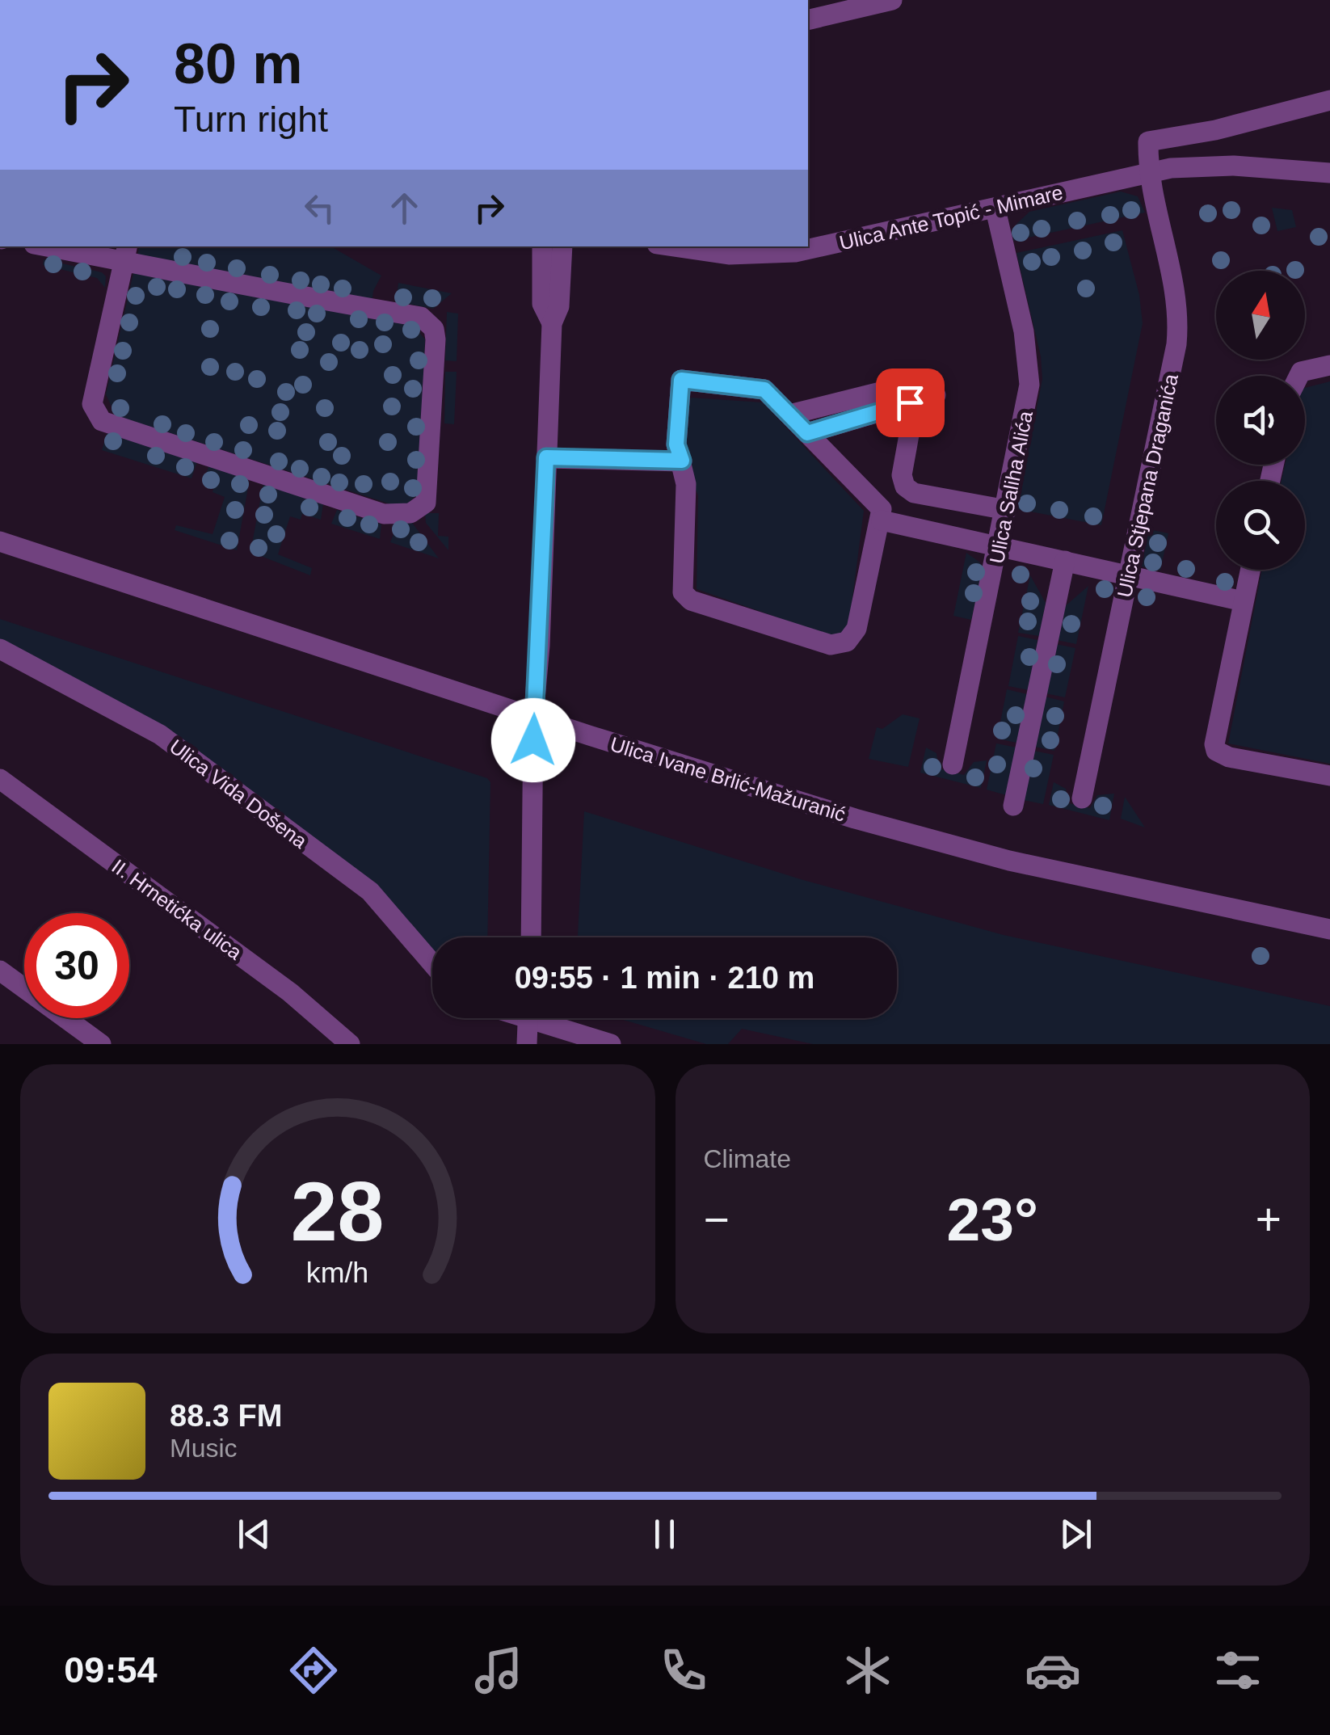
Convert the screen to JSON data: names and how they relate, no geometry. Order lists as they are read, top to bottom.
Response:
{
  "streets": {
    "street": [
      "Ulica Ante Topić - Mimare",
      "Ulica Stjepana Draganića",
      "Ulica Saliha Alića",
      "Ulica Ivane Brlić-Mažuranić",
      "Ulica Vida Došena",
      "II. Hrnetićka ulica"
    ]
  },
  "crossings": [
    ["Ulica Ante Topić - Mimare", "Ulica Stjepana Draganića"],
    ["Ulica Ante Topić - Mimare", "Ulica Saliha Alića"]
  ],
  "north": "top",
  "page": {
    "turn": ["80 m", "Turn right"],
    "limit": "30",
    "trip": "09:55 · 1 min · 210 m",
    "tile": "Climate",
    "heat": ["−", "23°", "+"],
    "song": ["88.3 FM", "Music"],
    "tabs": "09:54",
    "gauge": ["28", "km/h"]
  }
}
